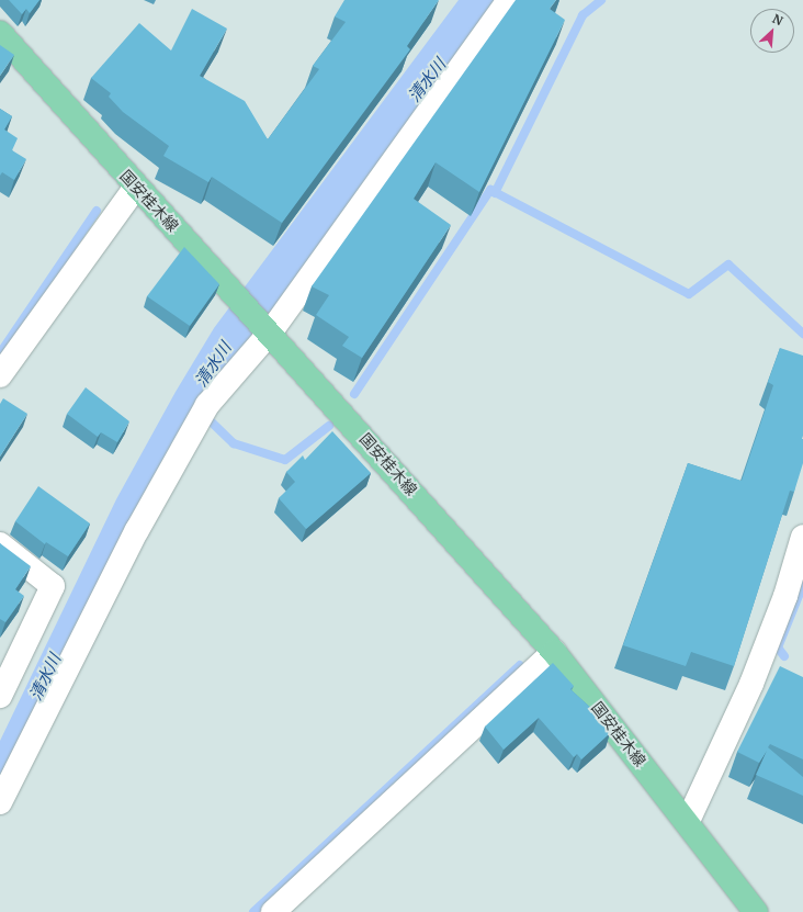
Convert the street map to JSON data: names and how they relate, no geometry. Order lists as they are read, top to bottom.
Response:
{
  "streets": {
    "main road": ["国安桂木線"]
  },
  "water": ["清水川"],
  "north": "top right"
}
